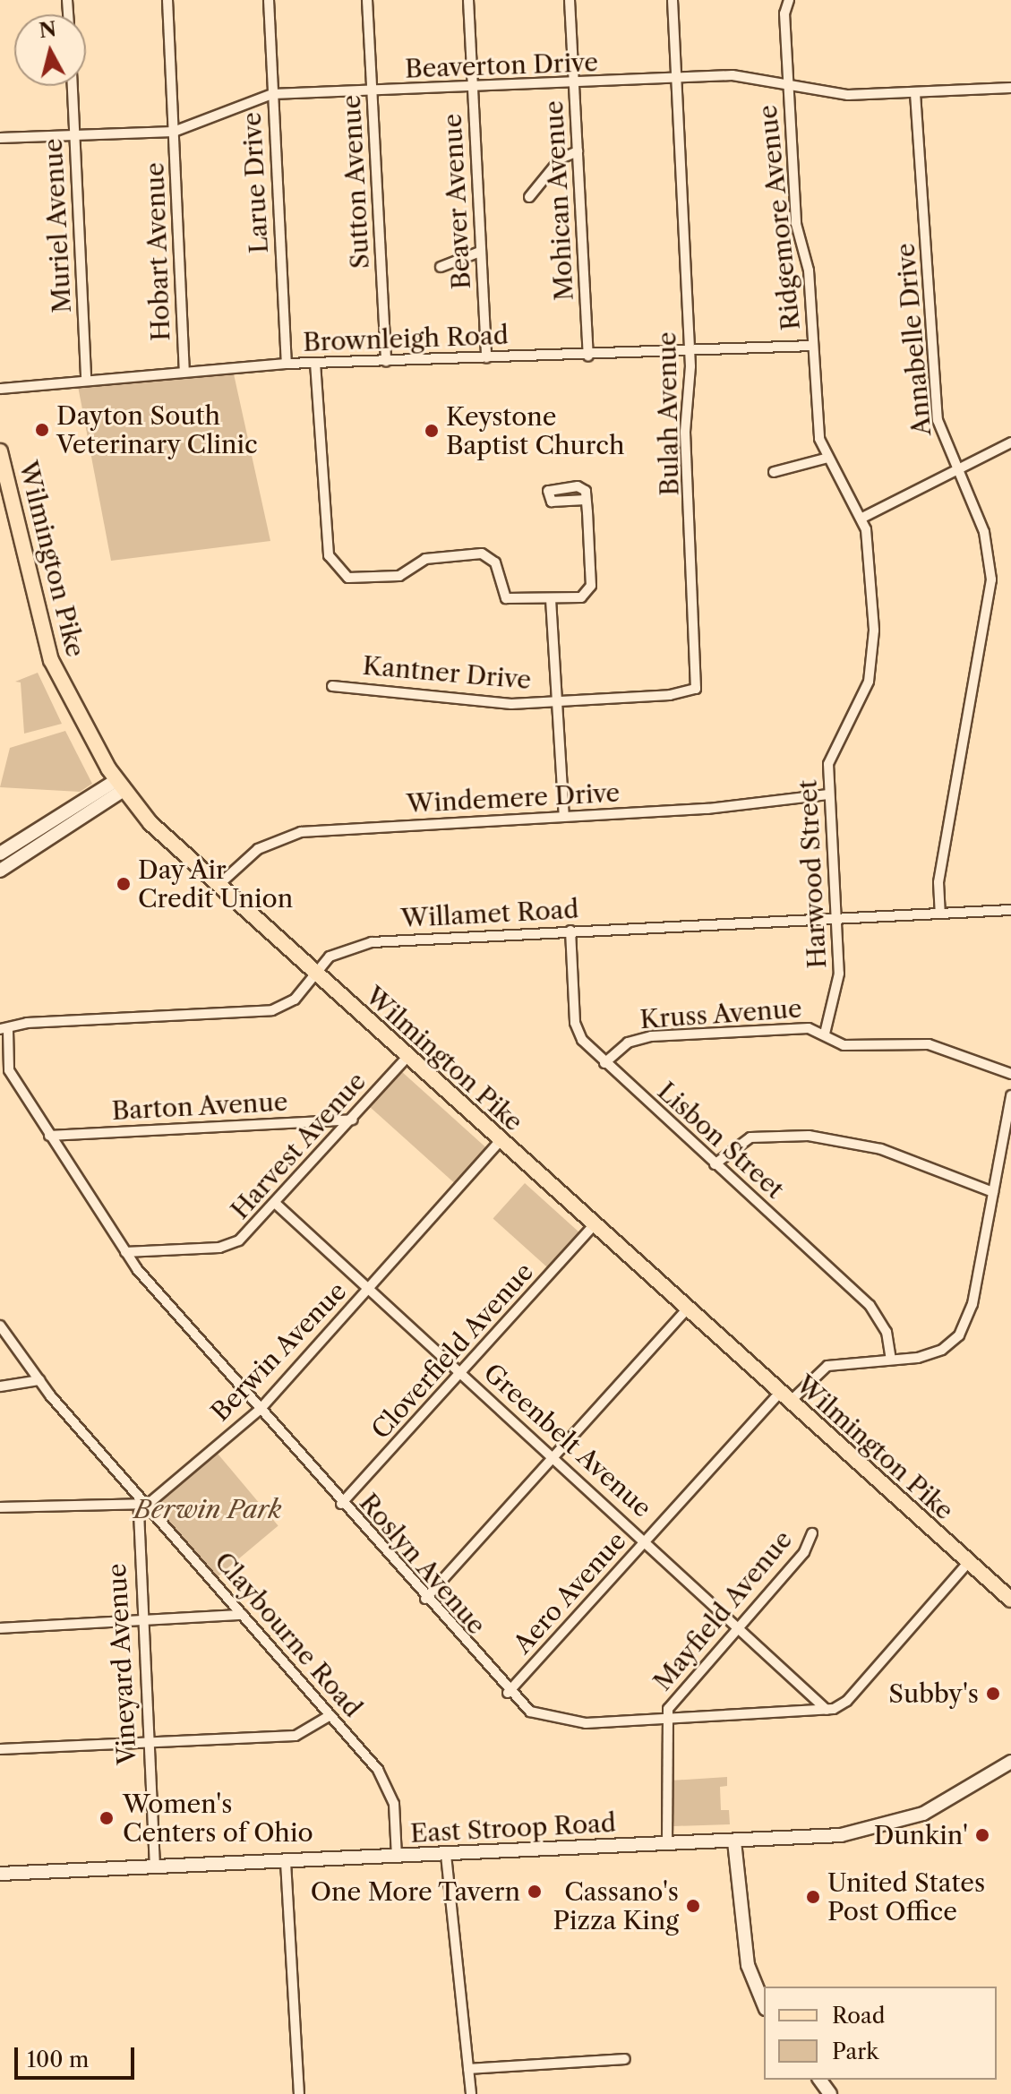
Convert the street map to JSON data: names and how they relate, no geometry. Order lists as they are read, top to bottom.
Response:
{
  "streets": {
    "main road": ["Wilmington Pike", "East Stroop Road"],
    "street": [
      "Beaverton Drive",
      "Sutton Avenue",
      "Larue Drive",
      "Mohican Avenue",
      "Beaver Avenue",
      "Ridgemore Avenue",
      "Muriel Avenue",
      "Hobart Avenue",
      "Brownleigh Road",
      "Annabelle Drive",
      "Bulah Avenue",
      "Kantner Drive",
      "Windemere Drive",
      "Harwood Street",
      "Willamet Road",
      "Kruss Avenue",
      "Barton Avenue",
      "Lisbon Street",
      "Harvest Avenue",
      "Cloverfield Avenue",
      "Berwin Avenue",
      "Greenbelt Avenue",
      "Roslyn Avenue",
      "Aero Avenue",
      "Mayfield Avenue",
      "Claybourne Road",
      "Vineyard Avenue"
    ]
  },
  "crossings": [
    ["Beaverton Drive", "Sutton Avenue"],
    ["Beaverton Drive", "Larue Drive"],
    ["Beaverton Drive", "Mohican Avenue"],
    ["Beaverton Drive", "Beaver Avenue"],
    ["Beaverton Drive", "Ridgemore Avenue"],
    ["Beaverton Drive", "Muriel Avenue"],
    ["Beaverton Drive", "Hobart Avenue"],
    ["Beaverton Drive", "Annabelle Drive"],
    ["Beaverton Drive", "Bulah Avenue"],
    ["Sutton Avenue", "Brownleigh Road"],
    ["Larue Drive", "Brownleigh Road"],
    ["Mohican Avenue", "Brownleigh Road"],
    ["Beaver Avenue", "Brownleigh Road"],
    ["Ridgemore Avenue", "Brownleigh Road"],
    ["Ridgemore Avenue", "Harwood Street"],
    ["Muriel Avenue", "Brownleigh Road"],
    ["Hobart Avenue", "Brownleigh Road"],
    ["Brownleigh Road", "Bulah Avenue"],
    ["Brownleigh Road", "Harwood Street"],
    ["Annabelle Drive", "Willamet Road"],
    ["Bulah Avenue", "Kantner Drive"],
    ["Wilmington Pike", "Windemere Drive"],
    ["Wilmington Pike", "Willamet Road"],
    ["Wilmington Pike", "Harvest Avenue"],
    ["Wilmington Pike", "Cloverfield Avenue"],
    ["Wilmington Pike", "Berwin Avenue"],
    ["Wilmington Pike", "Roslyn Avenue"],
    ["Wilmington Pike", "Aero Avenue"],
    ["Windemere Drive", "Harwood Street"],
    ["Harwood Street", "Willamet Road"],
    ["Harwood Street", "Kruss Avenue"],
    ["Willamet Road", "Lisbon Street"],
    ["Willamet Road", "Roslyn Avenue"],
    ["Kruss Avenue", "Lisbon Street"],
    ["Barton Avenue", "Harvest Avenue"],
    ["Barton Avenue", "Roslyn Avenue"],
    ["Lisbon Street", "Aero Avenue"],
    ["Harvest Avenue", "Greenbelt Avenue"],
    ["Harvest Avenue", "Roslyn Avenue"],
    ["Cloverfield Avenue", "Greenbelt Avenue"],
    ["Cloverfield Avenue", "Roslyn Avenue"],
    ["Berwin Avenue", "Greenbelt Avenue"],
    ["Berwin Avenue", "Roslyn Avenue"],
    ["Berwin Avenue", "Claybourne Road"],
    ["Berwin Avenue", "Vineyard Avenue"],
    ["Greenbelt Avenue", "Roslyn Avenue"],
    ["Greenbelt Avenue", "Aero Avenue"],
    ["Greenbelt Avenue", "Mayfield Avenue"],
    ["Roslyn Avenue", "Aero Avenue"],
    ["Roslyn Avenue", "Mayfield Avenue"],
    ["Mayfield Avenue", "East Stroop Road"],
    ["Claybourne Road", "Vineyard Avenue"],
    ["Claybourne Road", "East Stroop Road"],
    ["Vineyard Avenue", "East Stroop Road"]
  ],
  "parks": ["Berwin Park"],
  "places": [
    "Dayton South Veterinary Clinic",
    "Keystone Baptist Church",
    "Day Air Credit Union",
    "Subby's",
    "Women's Centers of Ohio",
    "Dunkin'",
    "One More Tavern",
    "United States Post Office",
    "Cassano's Pizza King"
  ],
  "legend": ["Road", "Park"],
  "scale_bar": "100 m",
  "north": "top"
}
